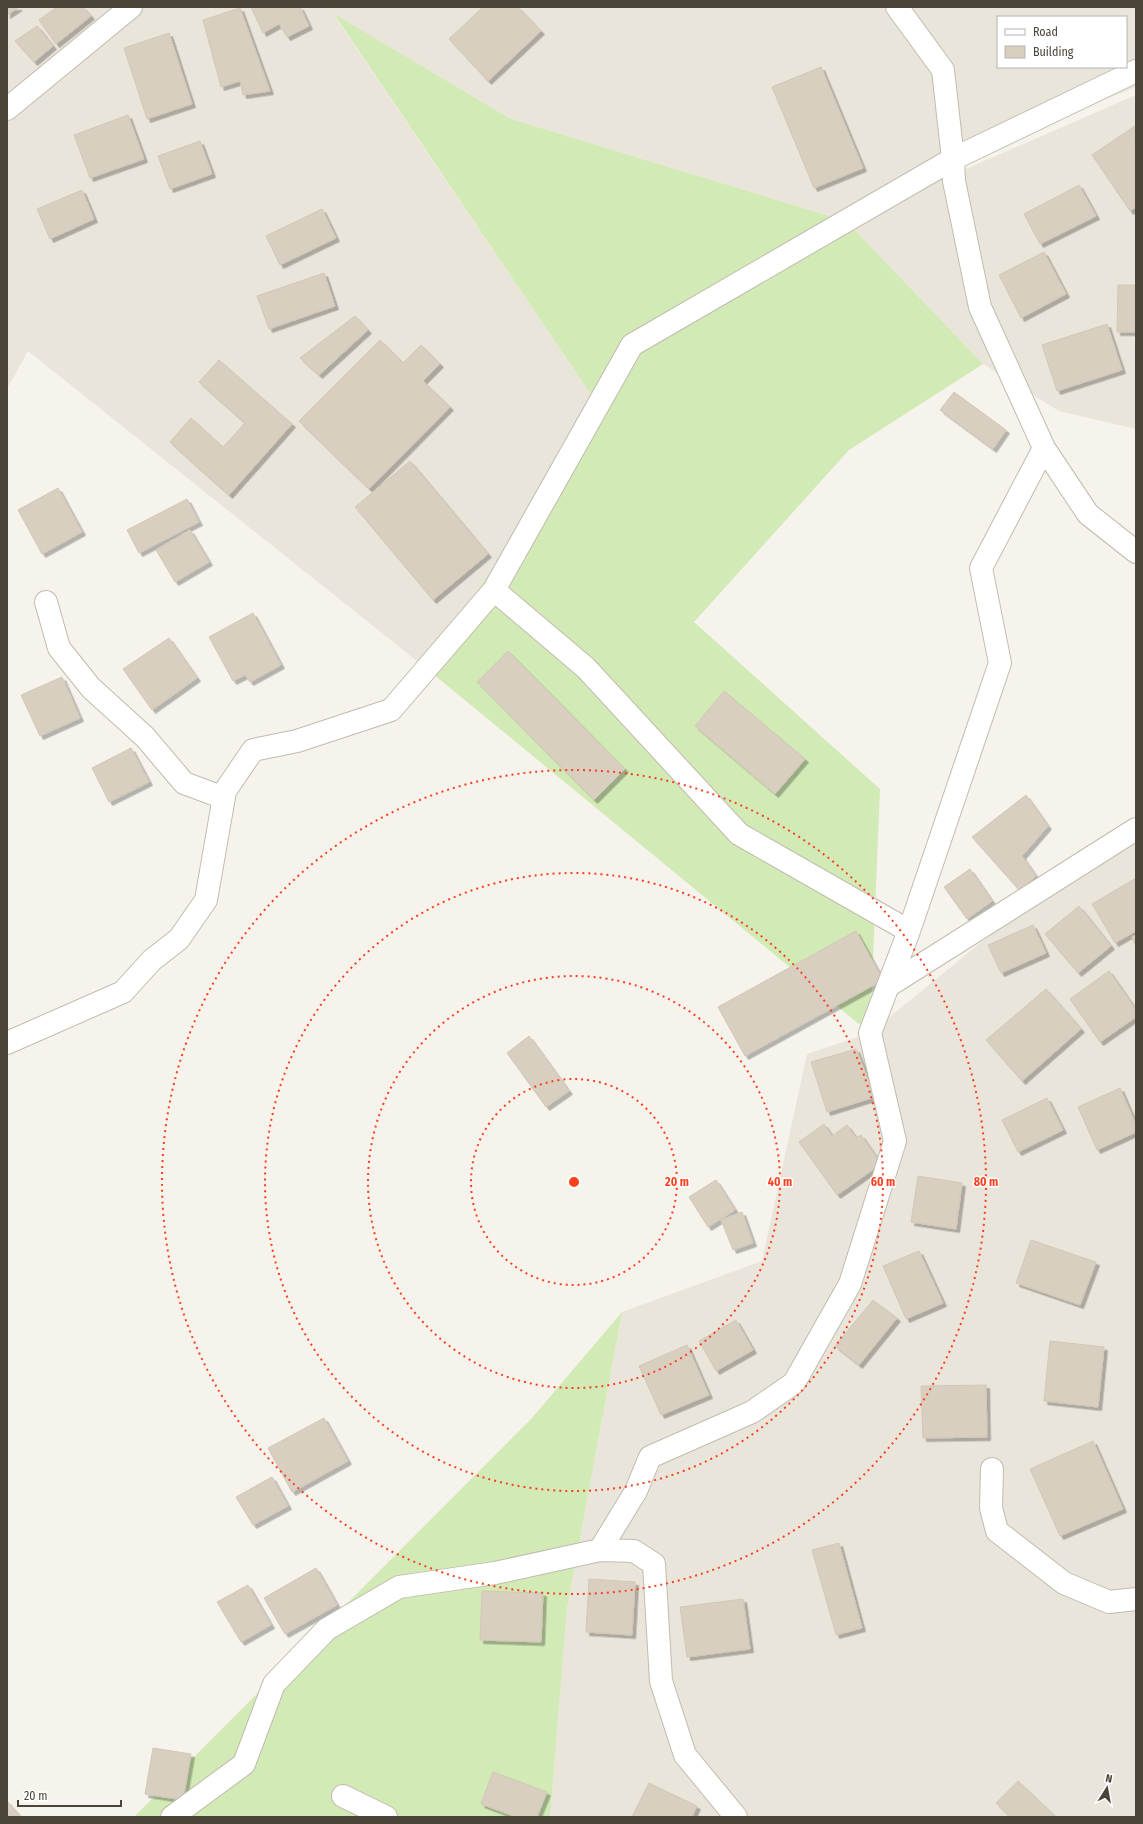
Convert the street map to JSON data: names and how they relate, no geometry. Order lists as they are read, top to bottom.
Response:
{
  "legend": ["Road", "Building"],
  "scale_bar": "20 m",
  "north": "top",
  "rings": [
    "20 m",
    "40 m",
    "60 m",
    "80 m"
  ]
}
